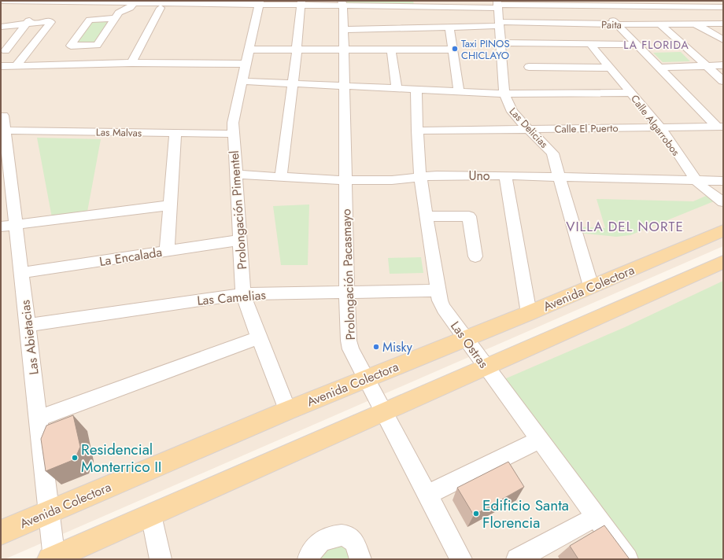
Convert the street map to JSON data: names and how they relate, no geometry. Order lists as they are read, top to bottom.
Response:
{
  "streets": {
    "main road": ["Avenida Colectora"],
    "street": [
      "Paita",
      "Calle Algarrobos",
      "Las Delicias",
      "Calle El Puerto",
      "Las Malvas",
      "Uno",
      "Prolongación Pimentel",
      "La Encalada",
      "Prolongación Pacasmayo",
      "Las Camelias",
      "Las Abietacias",
      "Las Ostras"
    ]
  },
  "crossings": [
    ["Paita", "Las Delicias"],
    ["Paita", "Prolongación Pacasmayo"],
    ["Calle Algarrobos", "Calle El Puerto"],
    ["Calle Algarrobos", "Uno"],
    ["Las Delicias", "Calle El Puerto"],
    ["Las Delicias", "Uno"],
    ["Las Delicias", "Avenida Colectora"],
    ["Calle El Puerto", "Las Ostras"],
    ["Las Malvas", "Prolongación Pimentel"],
    ["Las Malvas", "Las Abietacias"],
    ["Uno", "Prolongación Pimentel"],
    ["Uno", "Prolongación Pacasmayo"],
    ["Uno", "Las Ostras"],
    ["Prolongación Pimentel", "La Encalada"],
    ["Prolongación Pimentel", "Avenida Colectora"],
    ["Prolongación Pimentel", "Las Camelias"],
    ["La Encalada", "Las Abietacias"],
    ["Prolongación Pacasmayo", "Avenida Colectora"],
    ["Prolongación Pacasmayo", "Las Camelias"],
    ["Avenida Colectora", "Las Abietacias"],
    ["Avenida Colectora", "Las Ostras"],
    ["Las Camelias", "Las Abietacias"],
    ["Las Camelias", "Las Ostras"]
  ],
  "districts": ["LA FLORIDA", "VILLA DEL NORTE"],
  "places": [
    "Taxi PINOS CHICLAYO",
    "Misky",
    "Residencial Monterrico II",
    "Edificio Santa Florencia"
  ]
}
